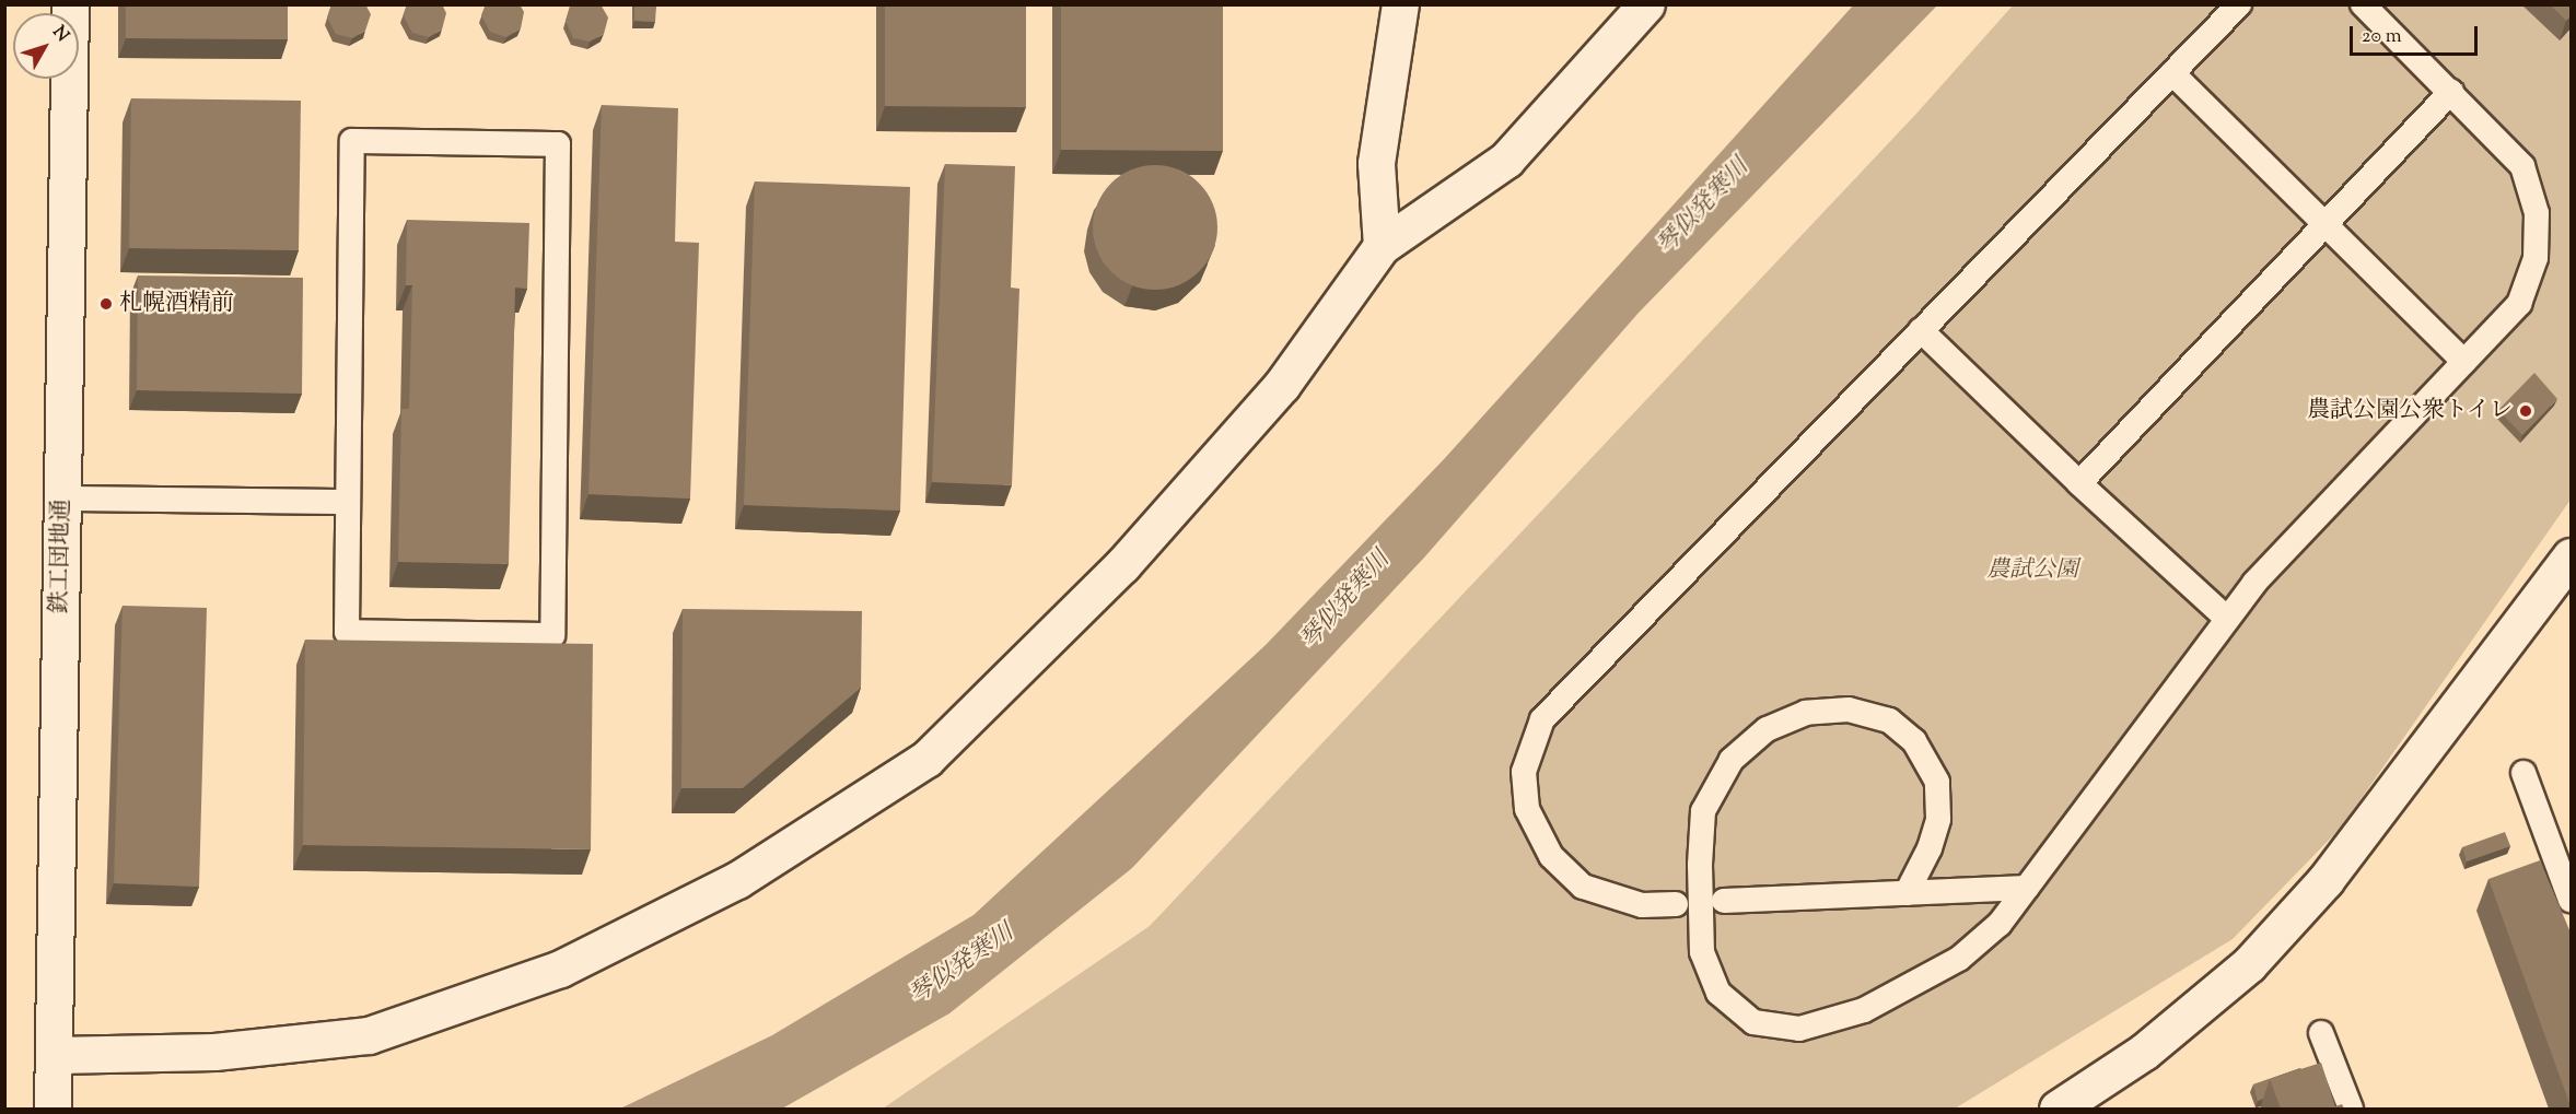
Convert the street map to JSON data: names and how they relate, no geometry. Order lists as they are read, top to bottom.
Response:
{
  "streets": {
    "street": ["鉄工団地通"]
  },
  "water": ["琴似発寒川"],
  "parks": ["農試公園"],
  "places": ["札幌酒精前", "農試公園公衆トイレ"],
  "scale_bar": "20 m",
  "north": "top right"
}
